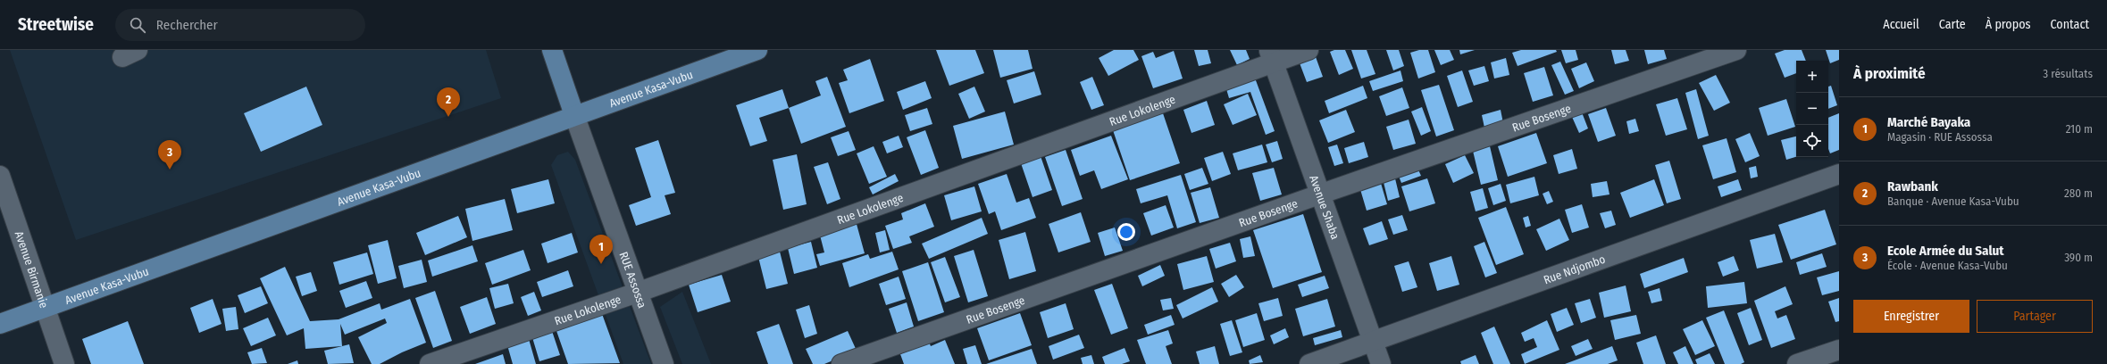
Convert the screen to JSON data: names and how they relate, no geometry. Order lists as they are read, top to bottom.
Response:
{
  "streets": {
    "main road": ["Avenue Kasa-Vubu"],
    "street": [
      "Rue Lokolenge",
      "Rue Bosenge",
      "Avenue Shaba",
      "Avenue Birmanie",
      "Rue Ndjombo",
      "RUE Assossa"
    ]
  },
  "crossings": [
    ["Avenue Kasa-Vubu", "Avenue Birmanie"],
    ["Avenue Kasa-Vubu", "RUE Assossa"],
    ["Rue Lokolenge", "Avenue Shaba"],
    ["Rue Lokolenge", "RUE Assossa"],
    ["Rue Bosenge", "Avenue Shaba"],
    ["Avenue Shaba", "Rue Ndjombo"]
  ],
  "page": {
    "header": "Streetwise",
    "search": "Rechercher",
    "nav": [
      "Accueil",
      "Carte",
      "À propos",
      "Contact"
    ],
    "heading": ["À proximité", "3 résultats"],
    "map_buttons": ["+", "−"],
    "pins": ["2", "3", "1"],
    "list": [
      {
        "mark": "1",
        "name": "Marché Bayaka",
        "note": "Magasin · RUE Assossa",
        "value": "210 m"
      },
      {
        "mark": "2",
        "name": "Rawbank",
        "note": "Banque · Avenue Kasa-Vubu",
        "value": "280 m"
      },
      {
        "mark": "3",
        "name": "Ecole Armée du Salut",
        "note": "École · Avenue Kasa-Vubu",
        "value": "390 m"
      }
    ],
    "buttons": ["Enregistrer", "Partager"]
  }
}
